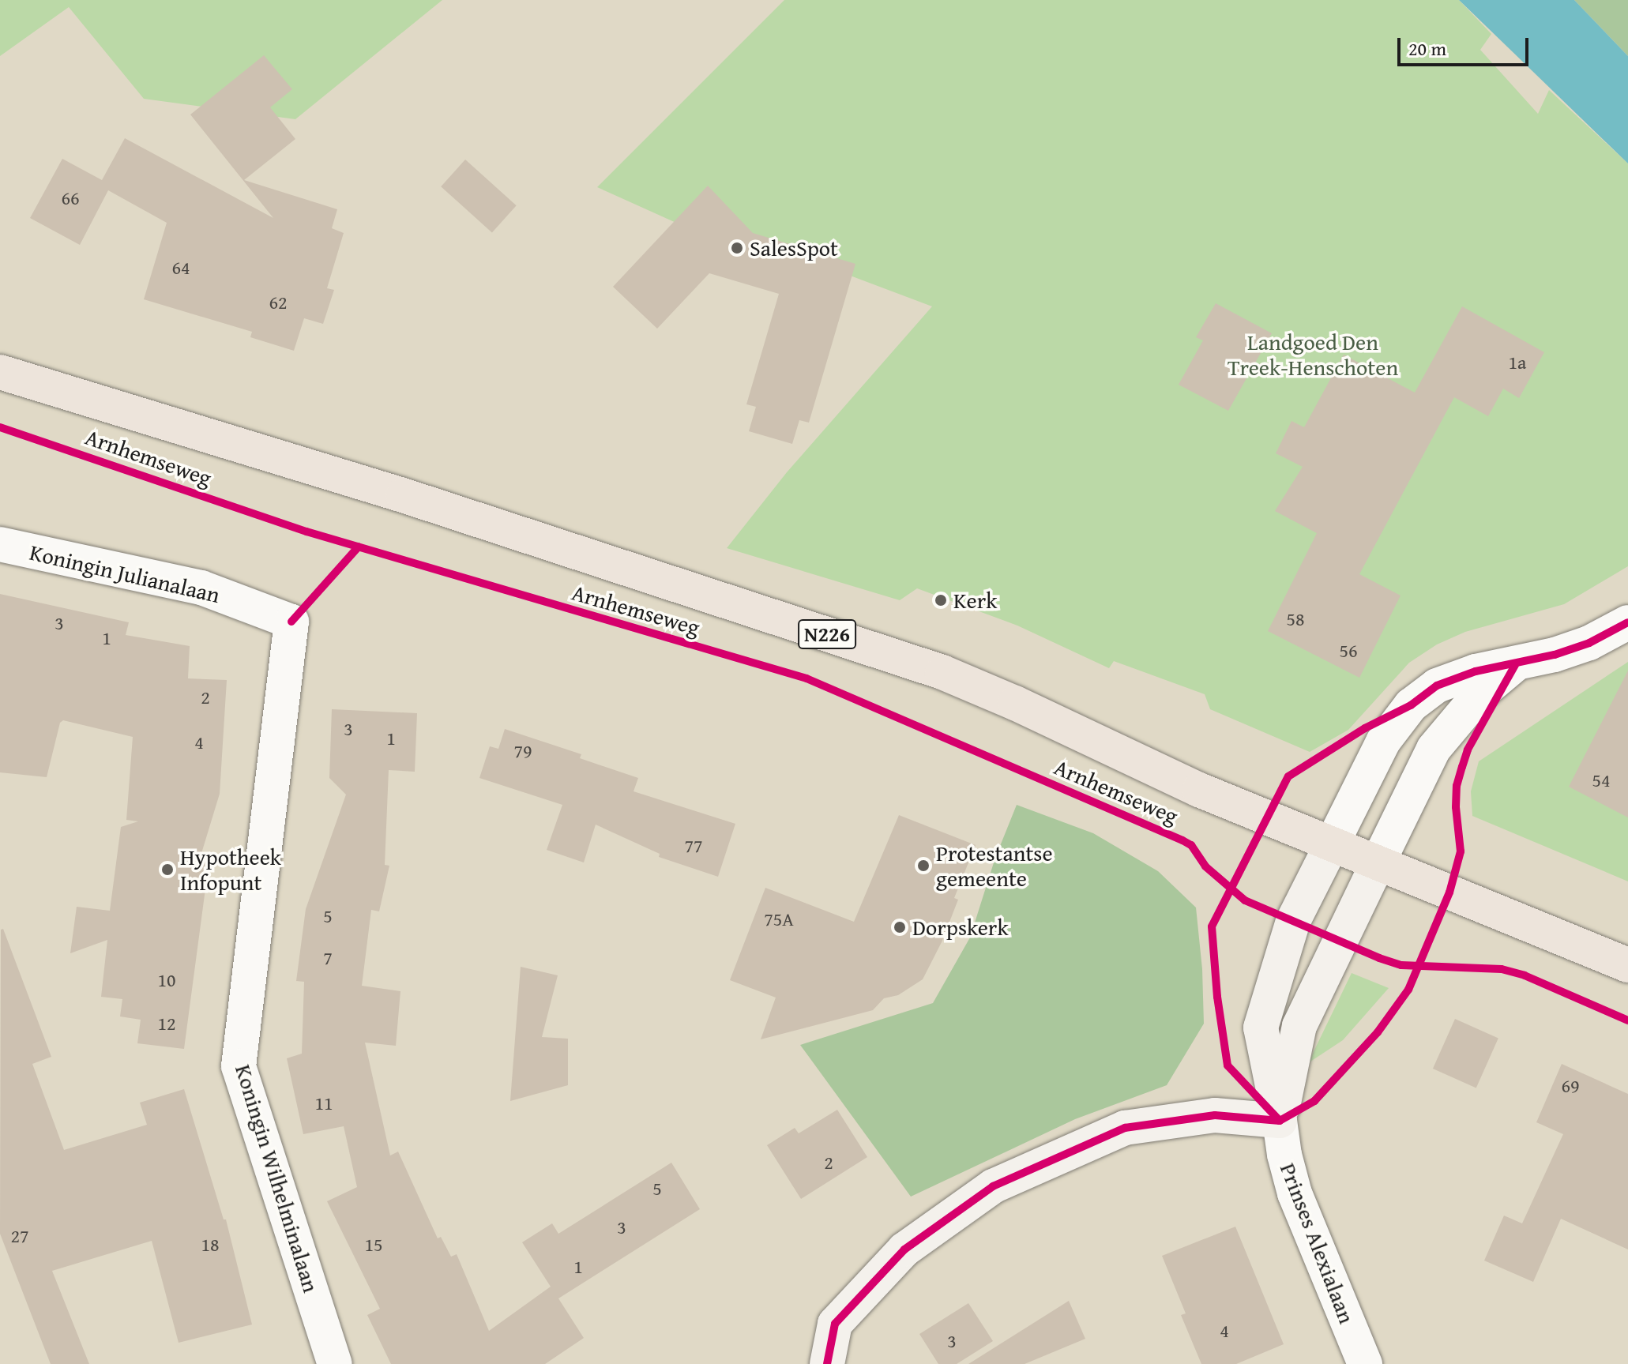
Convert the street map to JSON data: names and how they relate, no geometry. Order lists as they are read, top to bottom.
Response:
{
  "streets": {
    "main road": ["Arnhemseweg", "N226"],
    "street": ["Koningin Julianalaan", "Koningin Wilhelminalaan", "Prinses Alexialaan"]
  },
  "crossings": [
    ["Koningin Julianalaan", "Koningin Wilhelminalaan"]
  ],
  "parks": ["Landgoed Den Treek-Henschoten"],
  "places": [
    "SalesSpot",
    "Kerk",
    "Protestantse gemeente",
    "Hypotheek Infopunt",
    "Dorpskerk"
  ],
  "house_numbers": [
    "66",
    "64",
    "62",
    "1a",
    "58",
    "3",
    "1",
    "56",
    "2",
    "3",
    "1",
    "4",
    "79",
    "54",
    "77",
    "5",
    "75A",
    "7",
    "10",
    "12",
    "69",
    "11",
    "2",
    "5",
    "3",
    "27",
    "18",
    "15",
    "1",
    "4",
    "3"
  ],
  "scale_bar": "20 m"
}
